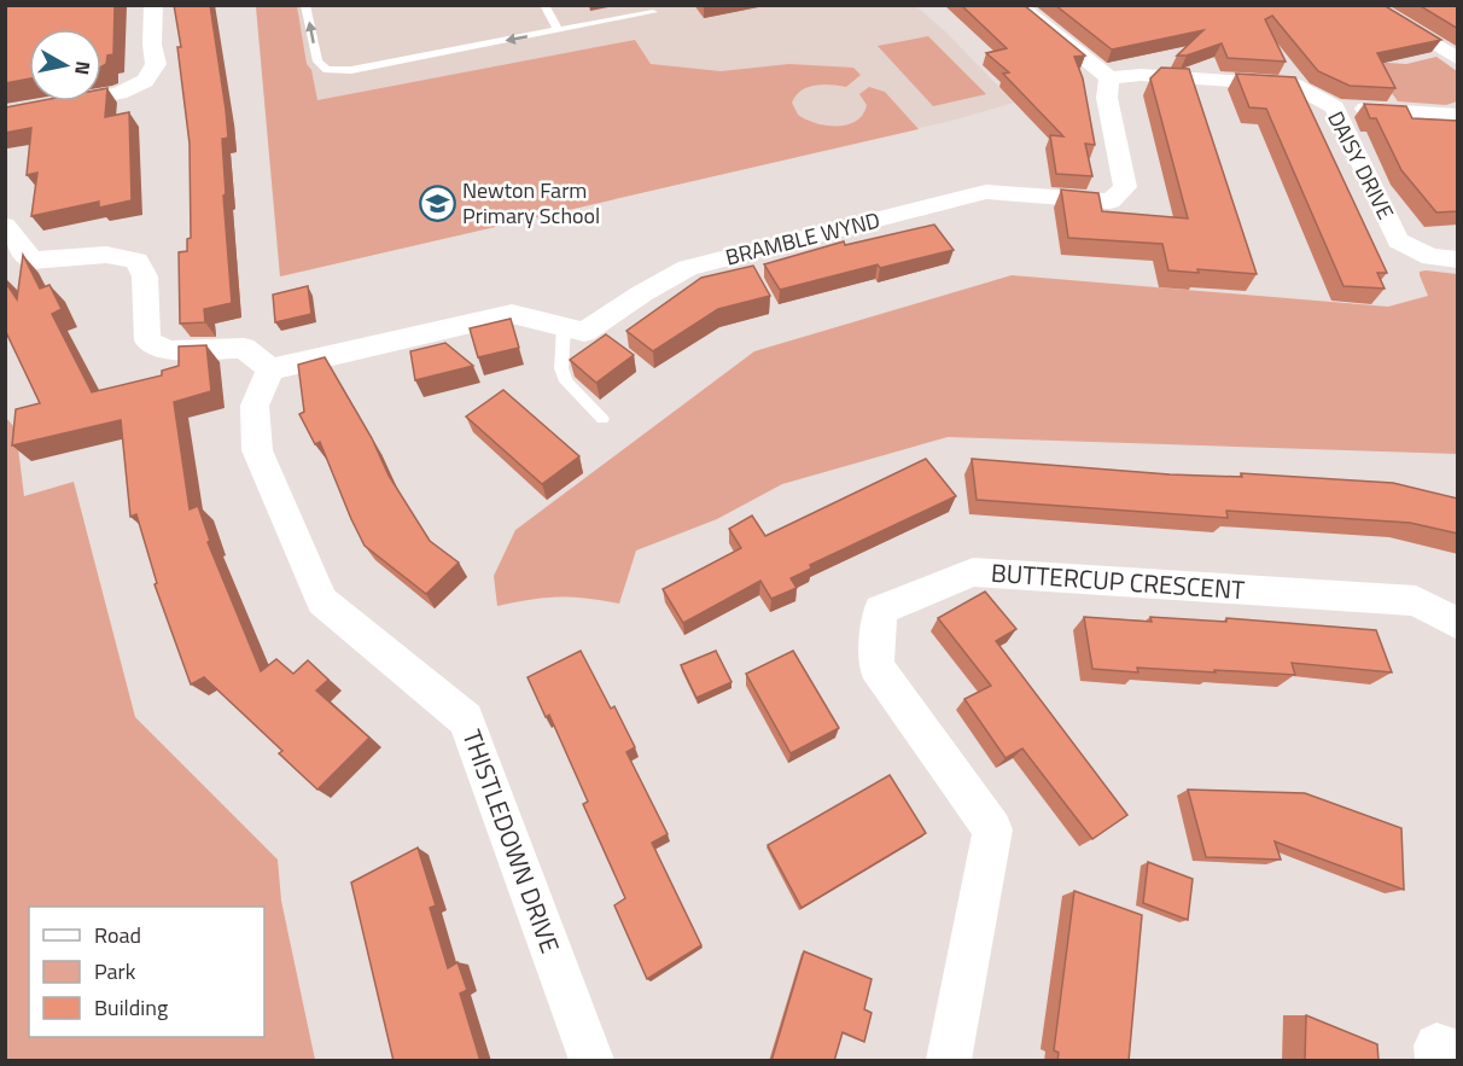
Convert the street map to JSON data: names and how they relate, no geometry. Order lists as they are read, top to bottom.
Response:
{
  "streets": {
    "street": [
      "DAISY DRIVE",
      "BRAMBLE WYND",
      "BUTTERCUP CRESCENT",
      "THISTLEDOWN DRIVE"
    ]
  },
  "crossings": [
    ["DAISY DRIVE", "BRAMBLE WYND"],
    ["BRAMBLE WYND", "THISTLEDOWN DRIVE"]
  ],
  "places": {
    "school or university": ["Newton Farm Primary School"]
  },
  "legend": ["Road", "Park", "Building"],
  "north": "right"
}
